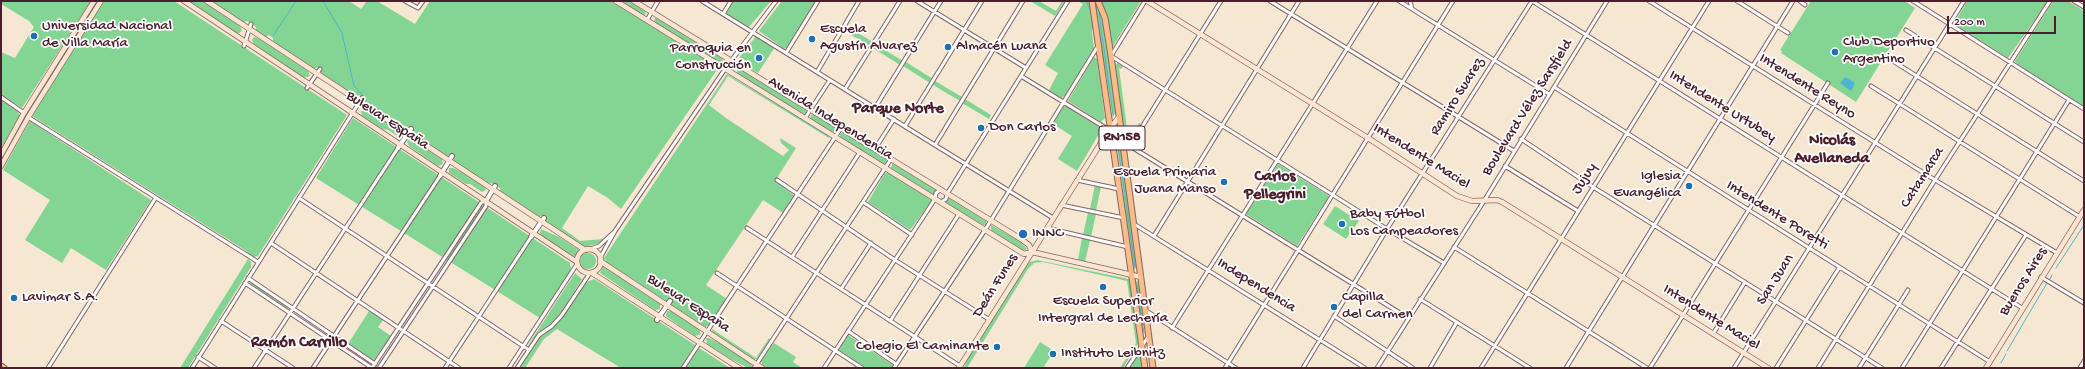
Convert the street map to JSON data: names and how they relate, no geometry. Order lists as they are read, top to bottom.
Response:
{
  "streets": {
    "main road": [
      "Avenida Independencia",
      "Bulevar España",
      "RN158",
      "Intendente Maciel",
      "Buenos Aires",
      "Deán Funes"
    ],
    "street": [
      "Intendente Reyno",
      "Ramiro Suarez",
      "Intendente Urtubey",
      "Boulevard Vélez Sarsfield",
      "Catamarca",
      "Jujuy",
      "Intendente Poretti",
      "San Juan",
      "Independencia"
    ]
  },
  "crossings": [
    ["Intendente Reyno", "Catamarca"],
    ["Intendente Reyno", "Jujuy"],
    ["Intendente Reyno", "San Juan"],
    ["Intendente Reyno", "Buenos Aires"],
    ["Ramiro Suarez", "Intendente Urtubey"],
    ["Ramiro Suarez", "Intendente Maciel"],
    ["Ramiro Suarez", "Independencia"],
    ["Intendente Urtubey", "Boulevard Vélez Sarsfield"],
    ["Intendente Urtubey", "Catamarca"],
    ["Intendente Urtubey", "Jujuy"],
    ["Intendente Urtubey", "San Juan"],
    ["Intendente Urtubey", "Buenos Aires"],
    ["Boulevard Vélez Sarsfield", "Intendente Maciel"],
    ["Boulevard Vélez Sarsfield", "Intendente Poretti"],
    ["Avenida Independencia", "RN158"],
    ["Avenida Independencia", "Deán Funes"],
    ["RN158", "Deán Funes"],
    ["RN158", "Independencia"],
    ["Intendente Maciel", "Jujuy"],
    ["Intendente Maciel", "San Juan"],
    ["Catamarca", "Intendente Poretti"],
    ["Jujuy", "Intendente Poretti"],
    ["Intendente Poretti", "San Juan"],
    ["Intendente Poretti", "Buenos Aires"]
  ],
  "districts": [
    "Parque Norte",
    "Nicolás Avellaneda",
    "Carlos Pellegrini",
    "Ramón Carrillo"
  ],
  "places": [
    "Universidad Nacional de Villa María",
    "Escuela Agustín Alvarez",
    "Almacén Luana",
    "Club Deportivo Argentino",
    "Parroquia en Construcción",
    "Don Carlos",
    "Escuela Primaria Juana Manso",
    "Iglesia Evangélica",
    "Baby Fútbol Los Campeadores",
    "INNC",
    "Escuela Superior Intergral de Lechería",
    "Lavimar S.A.",
    "Capilla del Carmen",
    "Colegio El Caminante",
    "Instituto Leibnitz"
  ],
  "scale_bar": "200 m"
}
